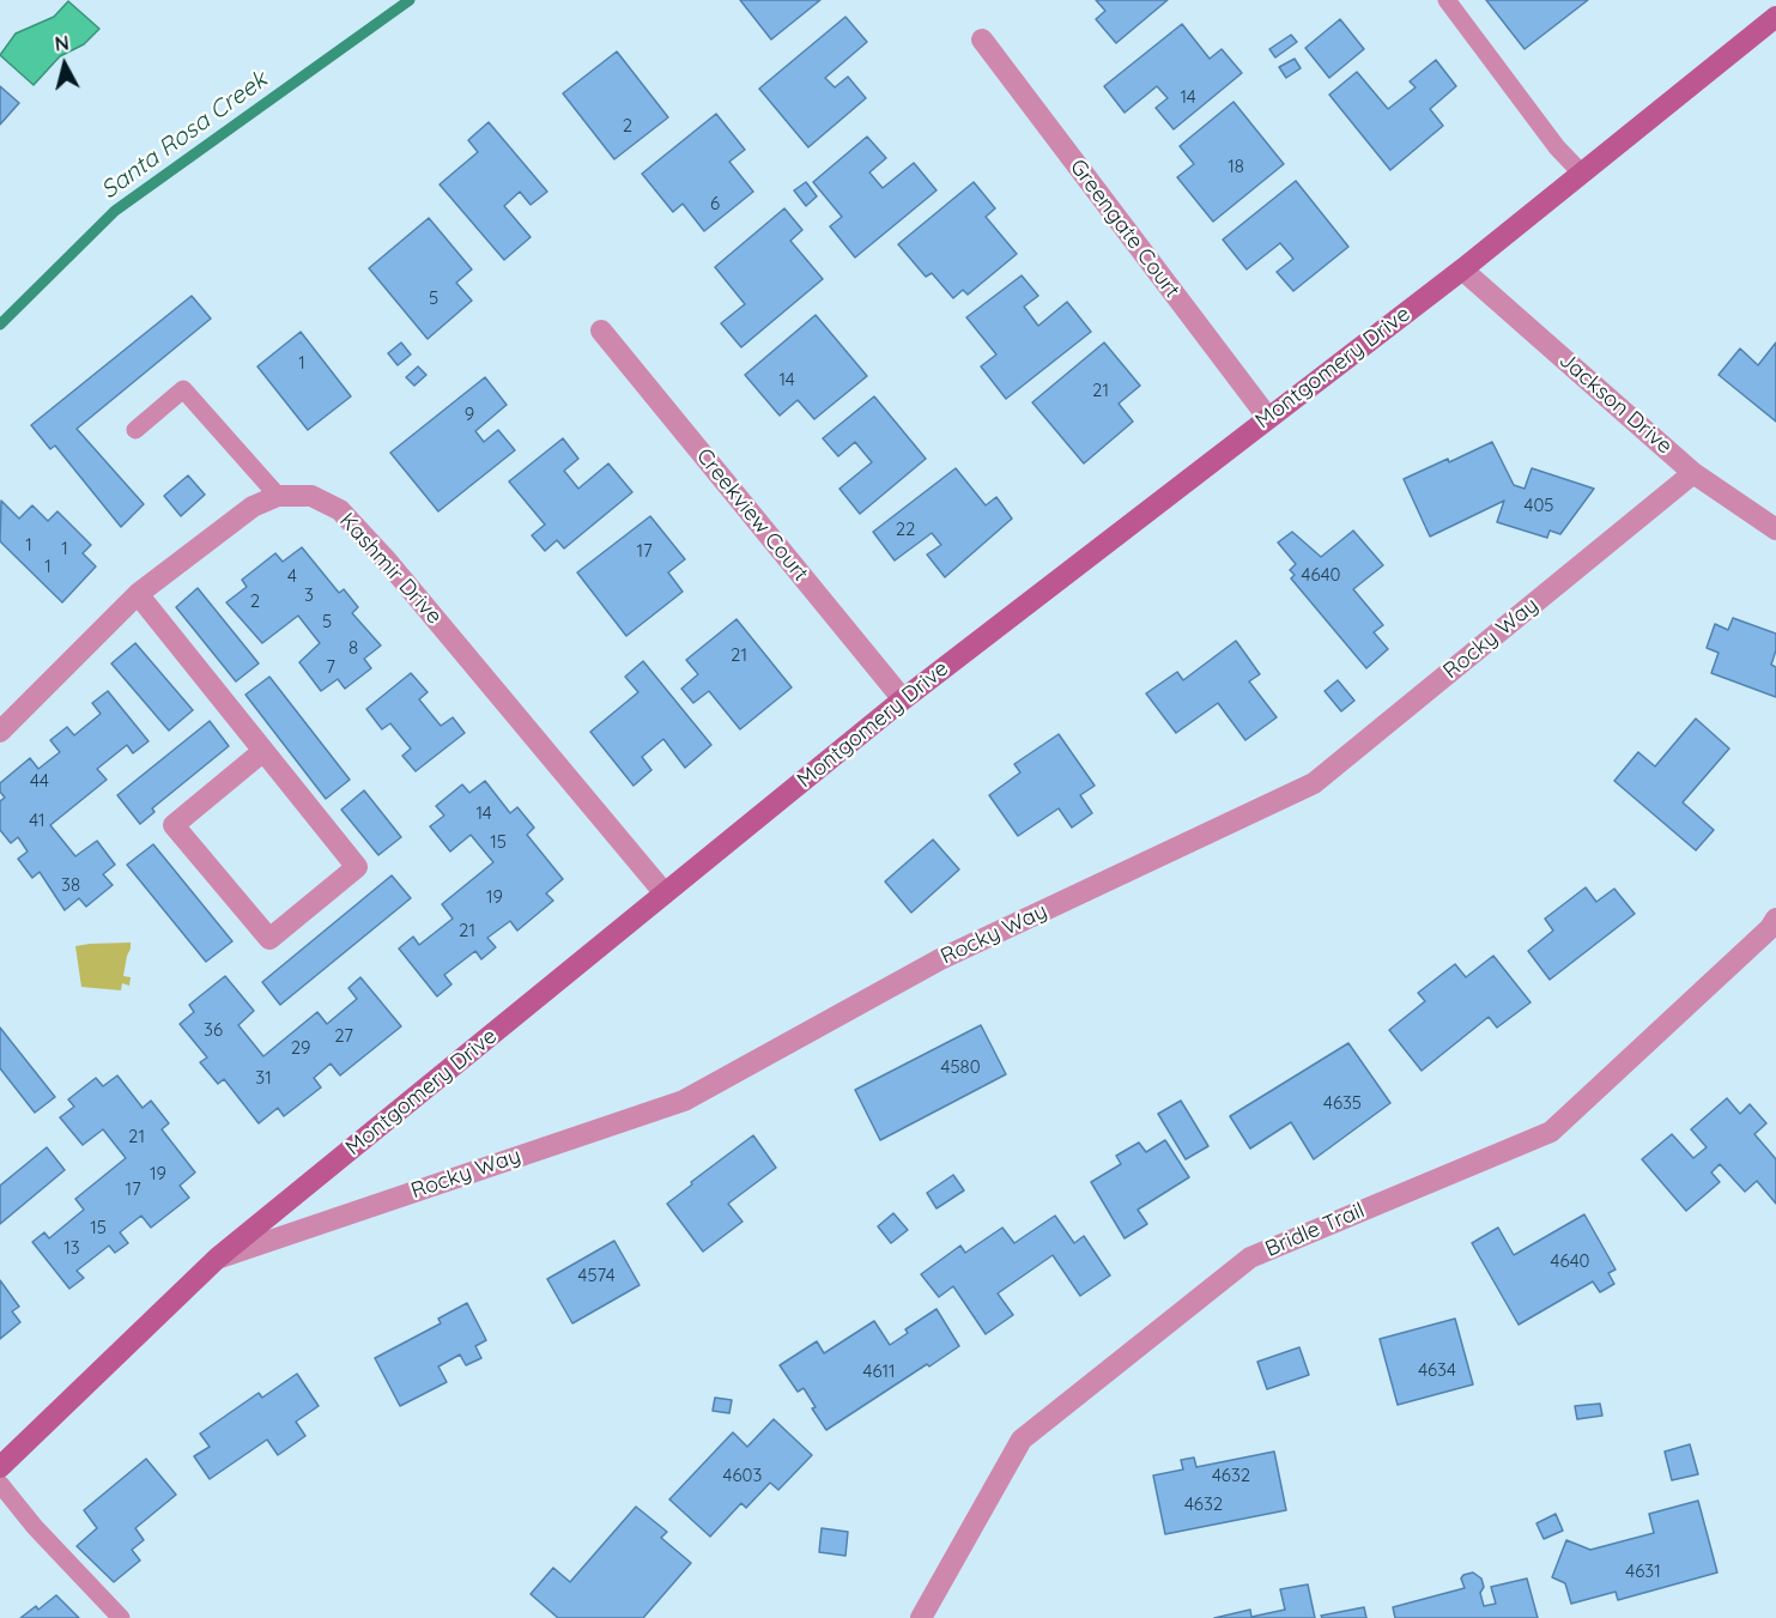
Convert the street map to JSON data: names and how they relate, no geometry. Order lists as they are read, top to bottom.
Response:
{
  "streets": {
    "street": [
      "Greengate Court",
      "Montgomery Drive",
      "Jackson Drive",
      "Creekview Court",
      "Kashmir Drive",
      "Rocky Way",
      "Bridle Trail"
    ]
  },
  "crossings": [
    ["Greengate Court", "Montgomery Drive"],
    ["Montgomery Drive", "Jackson Drive"],
    ["Montgomery Drive", "Creekview Court"],
    ["Montgomery Drive", "Kashmir Drive"],
    ["Montgomery Drive", "Rocky Way"],
    ["Jackson Drive", "Rocky Way"]
  ],
  "water": ["Santa Rosa Creek"],
  "house_numbers": [
    "14",
    "2",
    "18",
    "6",
    "5",
    "1",
    "14",
    "21",
    "9",
    "405",
    "22",
    "1",
    "1",
    "17",
    "1",
    "4640",
    "4",
    "3",
    "2",
    "5",
    "8",
    "21",
    "7",
    "44",
    "14",
    "41",
    "15",
    "38",
    "19",
    "21",
    "36",
    "27",
    "29",
    "4580",
    "31",
    "4635",
    "21",
    "19",
    "17",
    "15",
    "13",
    "4640",
    "4574",
    "4634",
    "4611",
    "4603",
    "4632",
    "4632",
    "4631"
  ],
  "north": "top"
}
